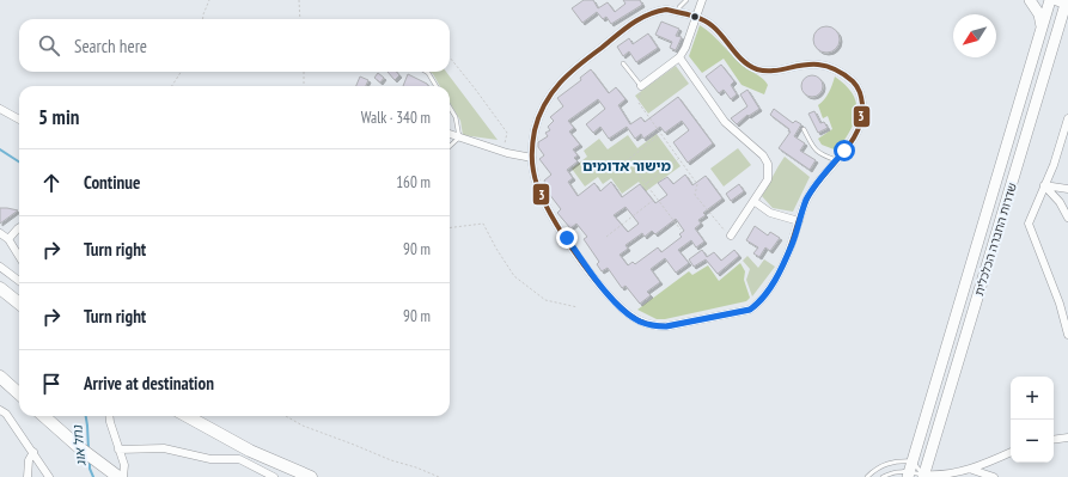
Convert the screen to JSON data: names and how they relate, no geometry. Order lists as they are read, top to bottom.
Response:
{
  "streets": {
    "main road": ["שדרות החברה הכלכלית"]
  },
  "districts": ["מישור אדומים"],
  "water": ["נחל אוג"],
  "lines": ["transit line 3"],
  "north": "bottom left",
  "page": {
    "search": "Search here",
    "heading": ["5 min", "Walk · 340 m"],
    "list": [
      ["Continue", "160 m"],
      ["Turn right", "90 m"],
      ["Turn right", "90 m"],
      "Arrive at destination"
    ],
    "map_buttons": ["+", "−"]
  }
}
